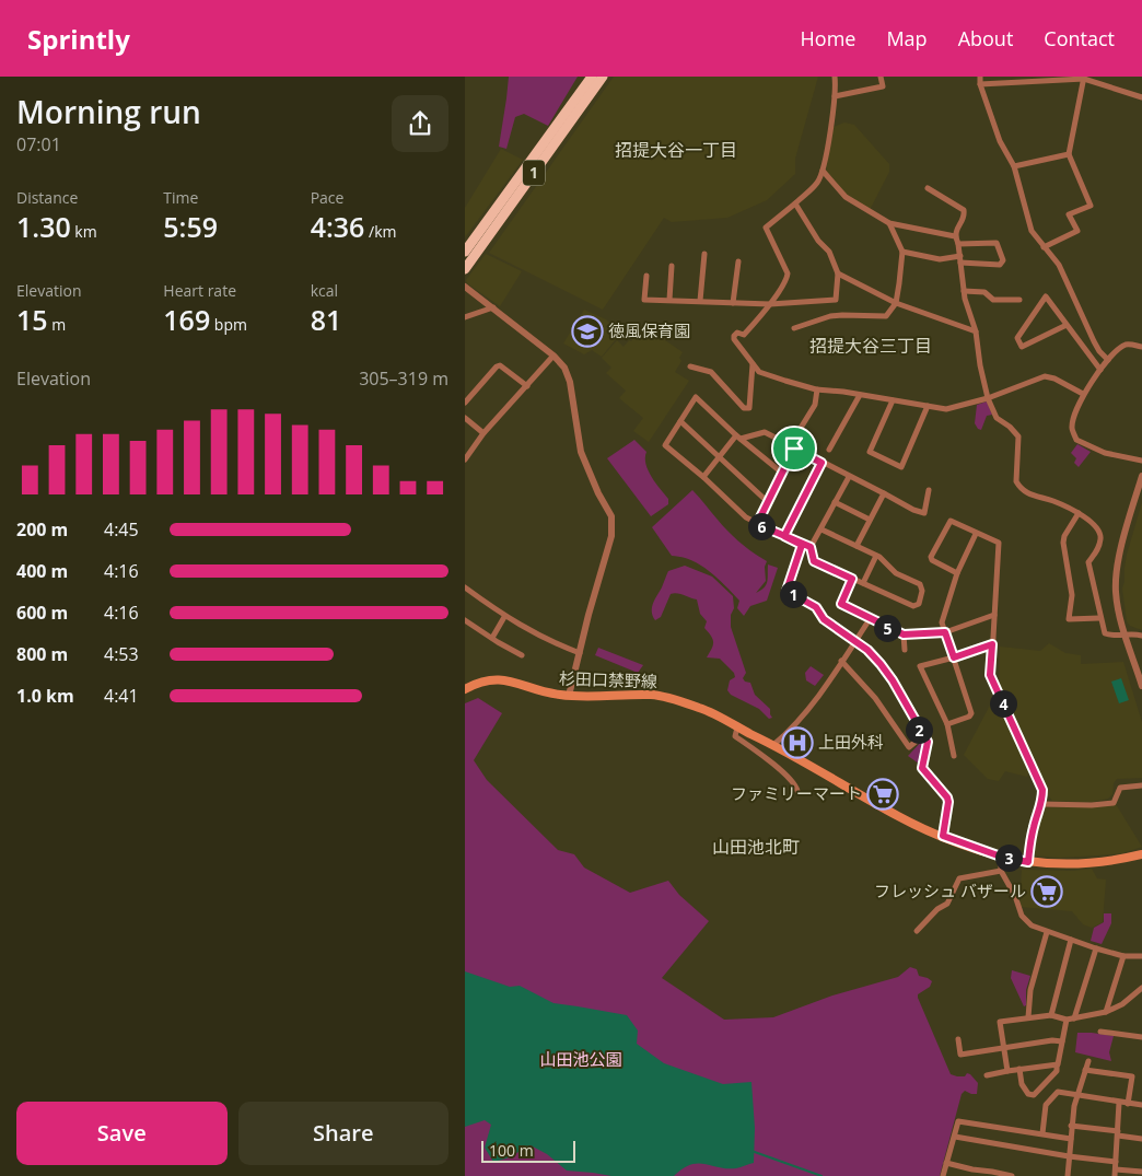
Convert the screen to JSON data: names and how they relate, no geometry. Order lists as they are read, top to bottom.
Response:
{
  "streets": {
    "highway": ["1"],
    "main road": ["杉田口禁野線"]
  },
  "districts": ["招提大谷一丁目", "招提大谷三丁目", "山田池北町"],
  "parks": ["山田池公園"],
  "places": {
    "school or university": ["徳風保育園"],
    "hospital": ["上田外科"],
    "supermarket": ["ファミリーマート", "フレッシュ バザール"]
  },
  "scale_bar": "100 m",
  "page": {
    "header": "Sprintly",
    "nav": [
      "Home",
      "Map",
      "About",
      "Contact"
    ],
    "heading": ["Morning run", "07:01"],
    "stats": [
      ["Distance", "1.30 km"],
      ["Time", "5:59"],
      ["Pace", "4:36 /km"],
      ["Elevation", "15 m"],
      ["Heart rate", "169 bpm"],
      ["kcal", "81"]
    ],
    "chart": ["Elevation", "305–319 m"],
    "list": [
      {
        "name": "200 m",
        "note": "4:45"
      },
      {
        "name": "400 m",
        "note": "4:16"
      },
      {
        "name": "600 m",
        "note": "4:16"
      },
      {
        "name": "800 m",
        "note": "4:53"
      },
      {
        "name": "1.0 km",
        "note": "4:41"
      }
    ],
    "pins": [
      "6",
      "1",
      "5",
      "4",
      "2",
      "3"
    ],
    "buttons": ["Save", "Share"],
    "scale": "100 m"
  }
}
